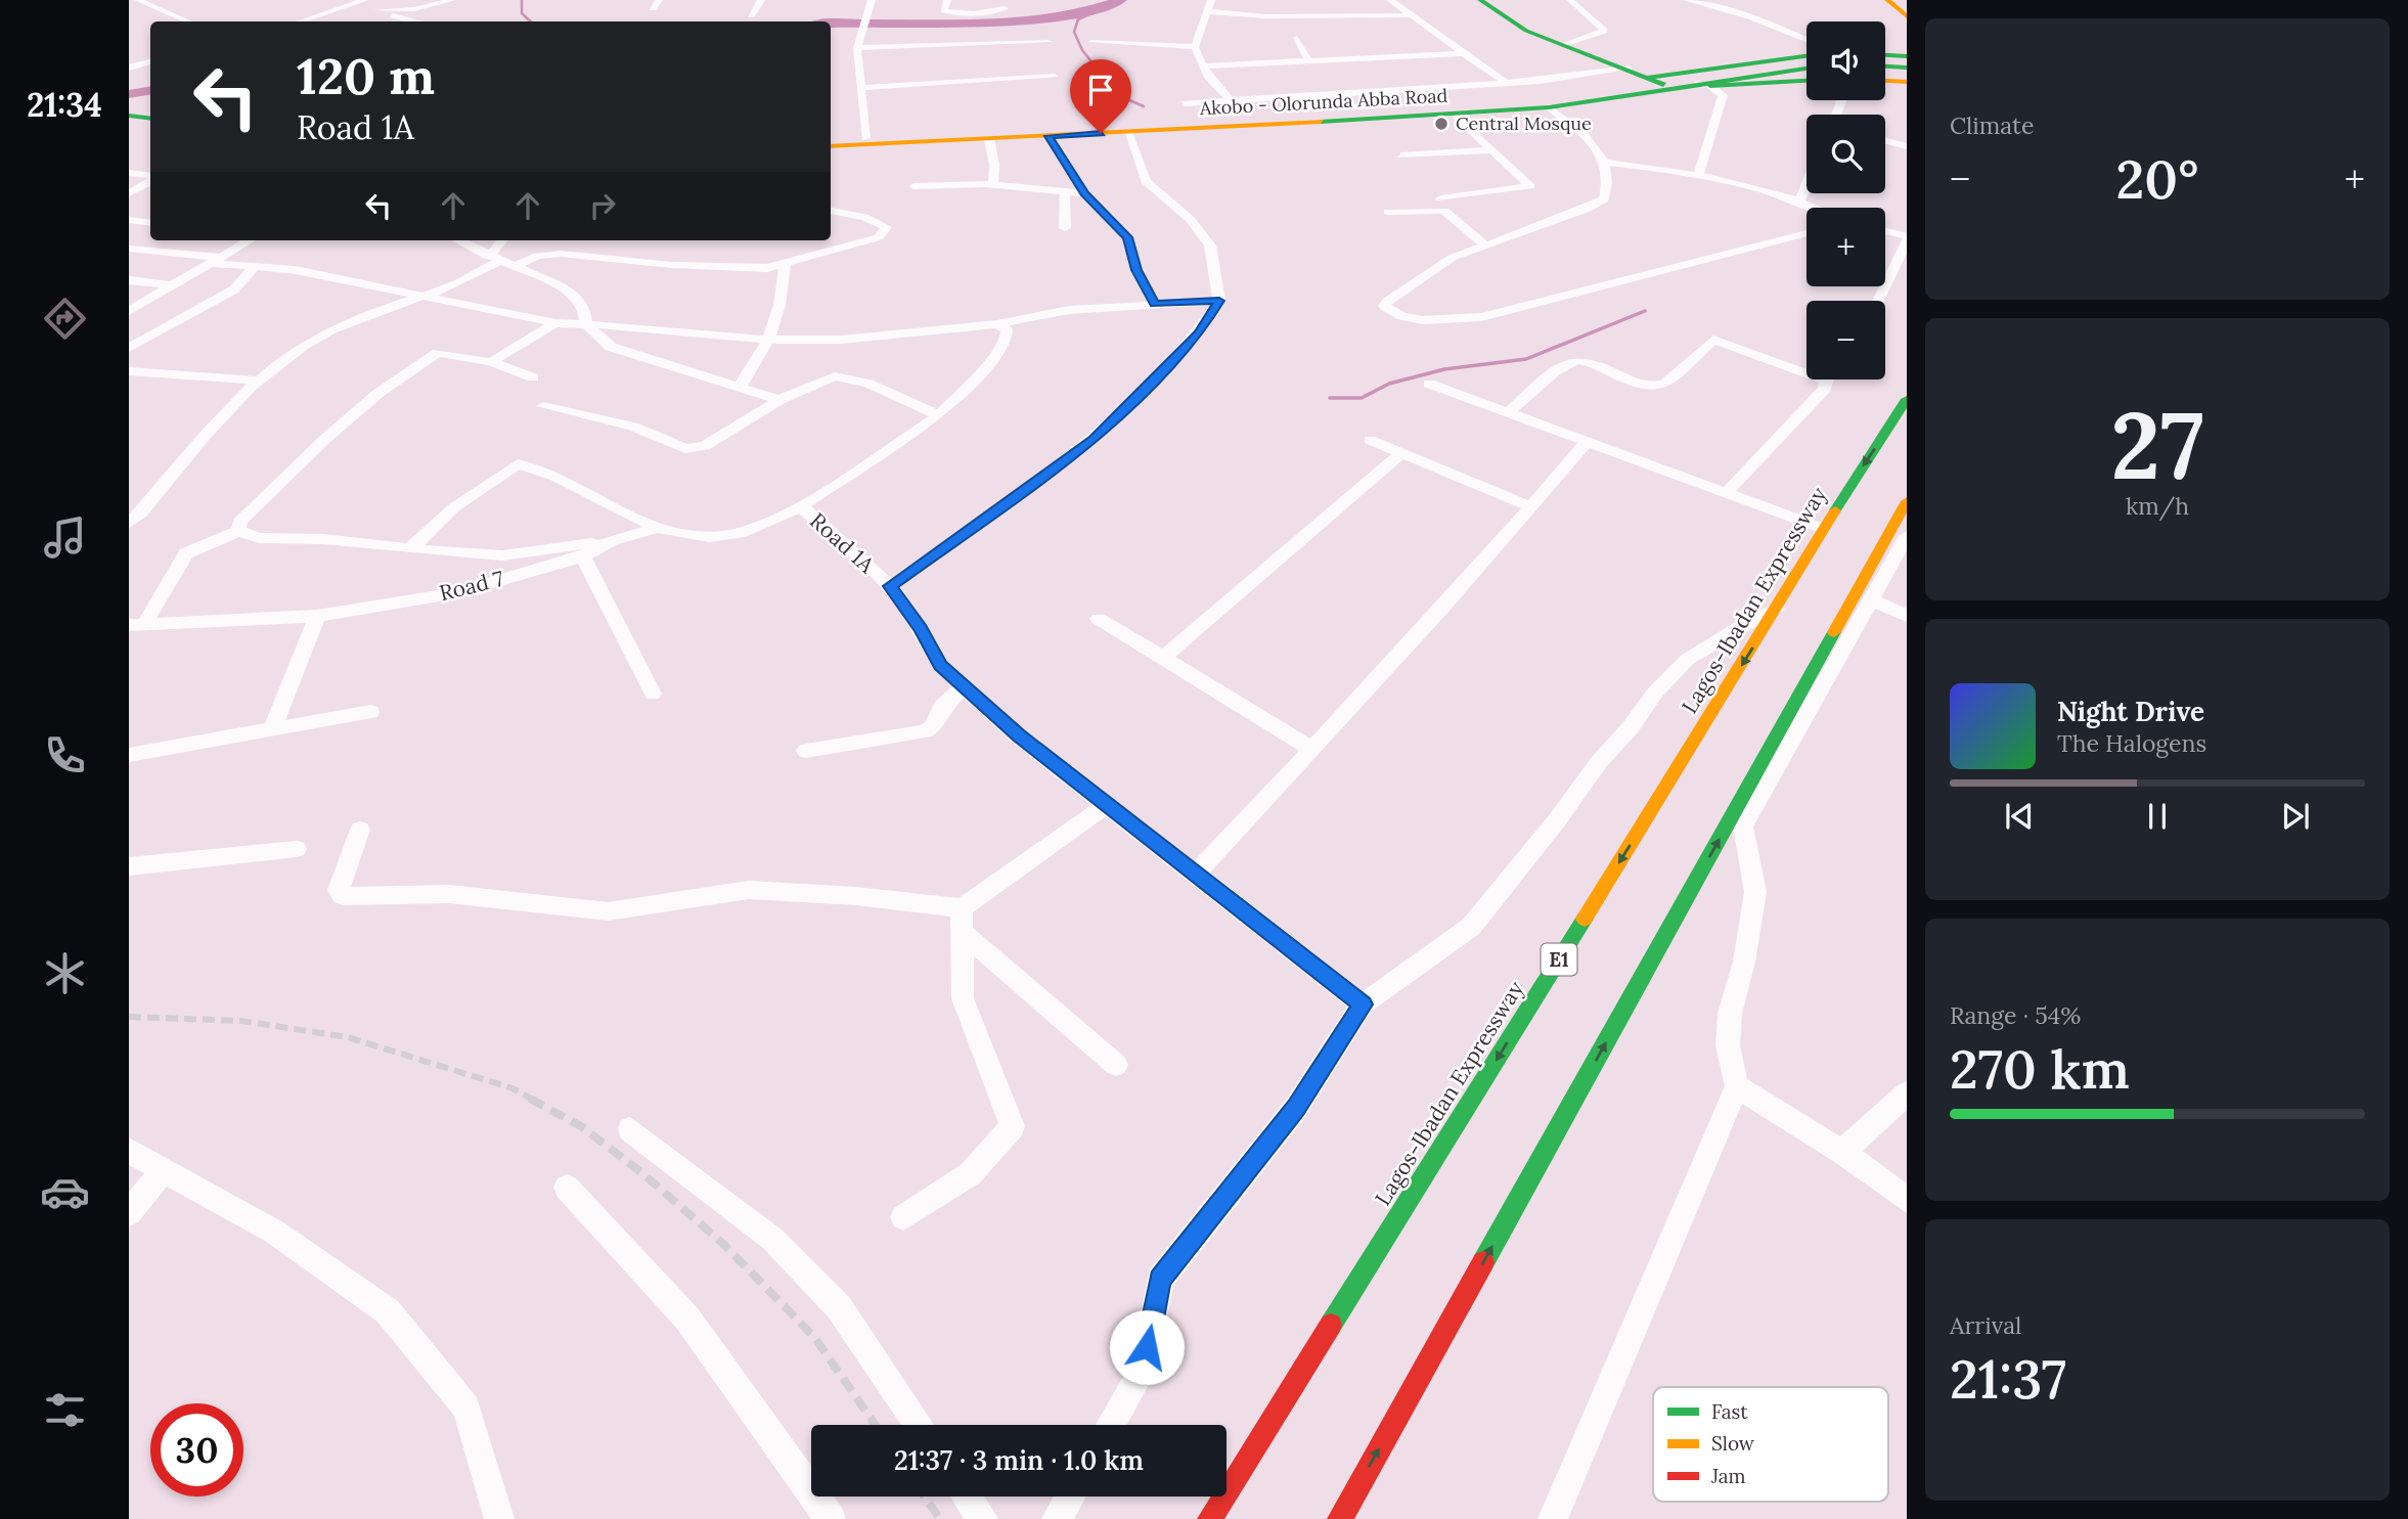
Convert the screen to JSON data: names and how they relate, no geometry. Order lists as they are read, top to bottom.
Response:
{
  "streets": {
    "main road": ["Akobo - Olorunda Abba Road", "Lagos-Ibadan Expressway", "E1"],
    "street": ["Road 1A", "Road 7"]
  },
  "crossings": [
    ["Road 1A", "Road 7"]
  ],
  "places": ["Central Mosque"],
  "legend": ["Fast", "Slow", "Jam"],
  "page": {
    "tabs": "21:34",
    "tile": [
      "Climate",
      ["27", "km/h"],
      ["Range · 54%", "270 km"],
      ["Arrival", "21:37"]
    ],
    "map_buttons": ["+", "−"],
    "turn": ["120 m", "Road 1A"],
    "heat": ["−", "20°", "+"],
    "song": ["Night Drive", "The Halogens"],
    "limit": "30",
    "trip": "21:37 · 3 min · 1.0 km"
  }
}
